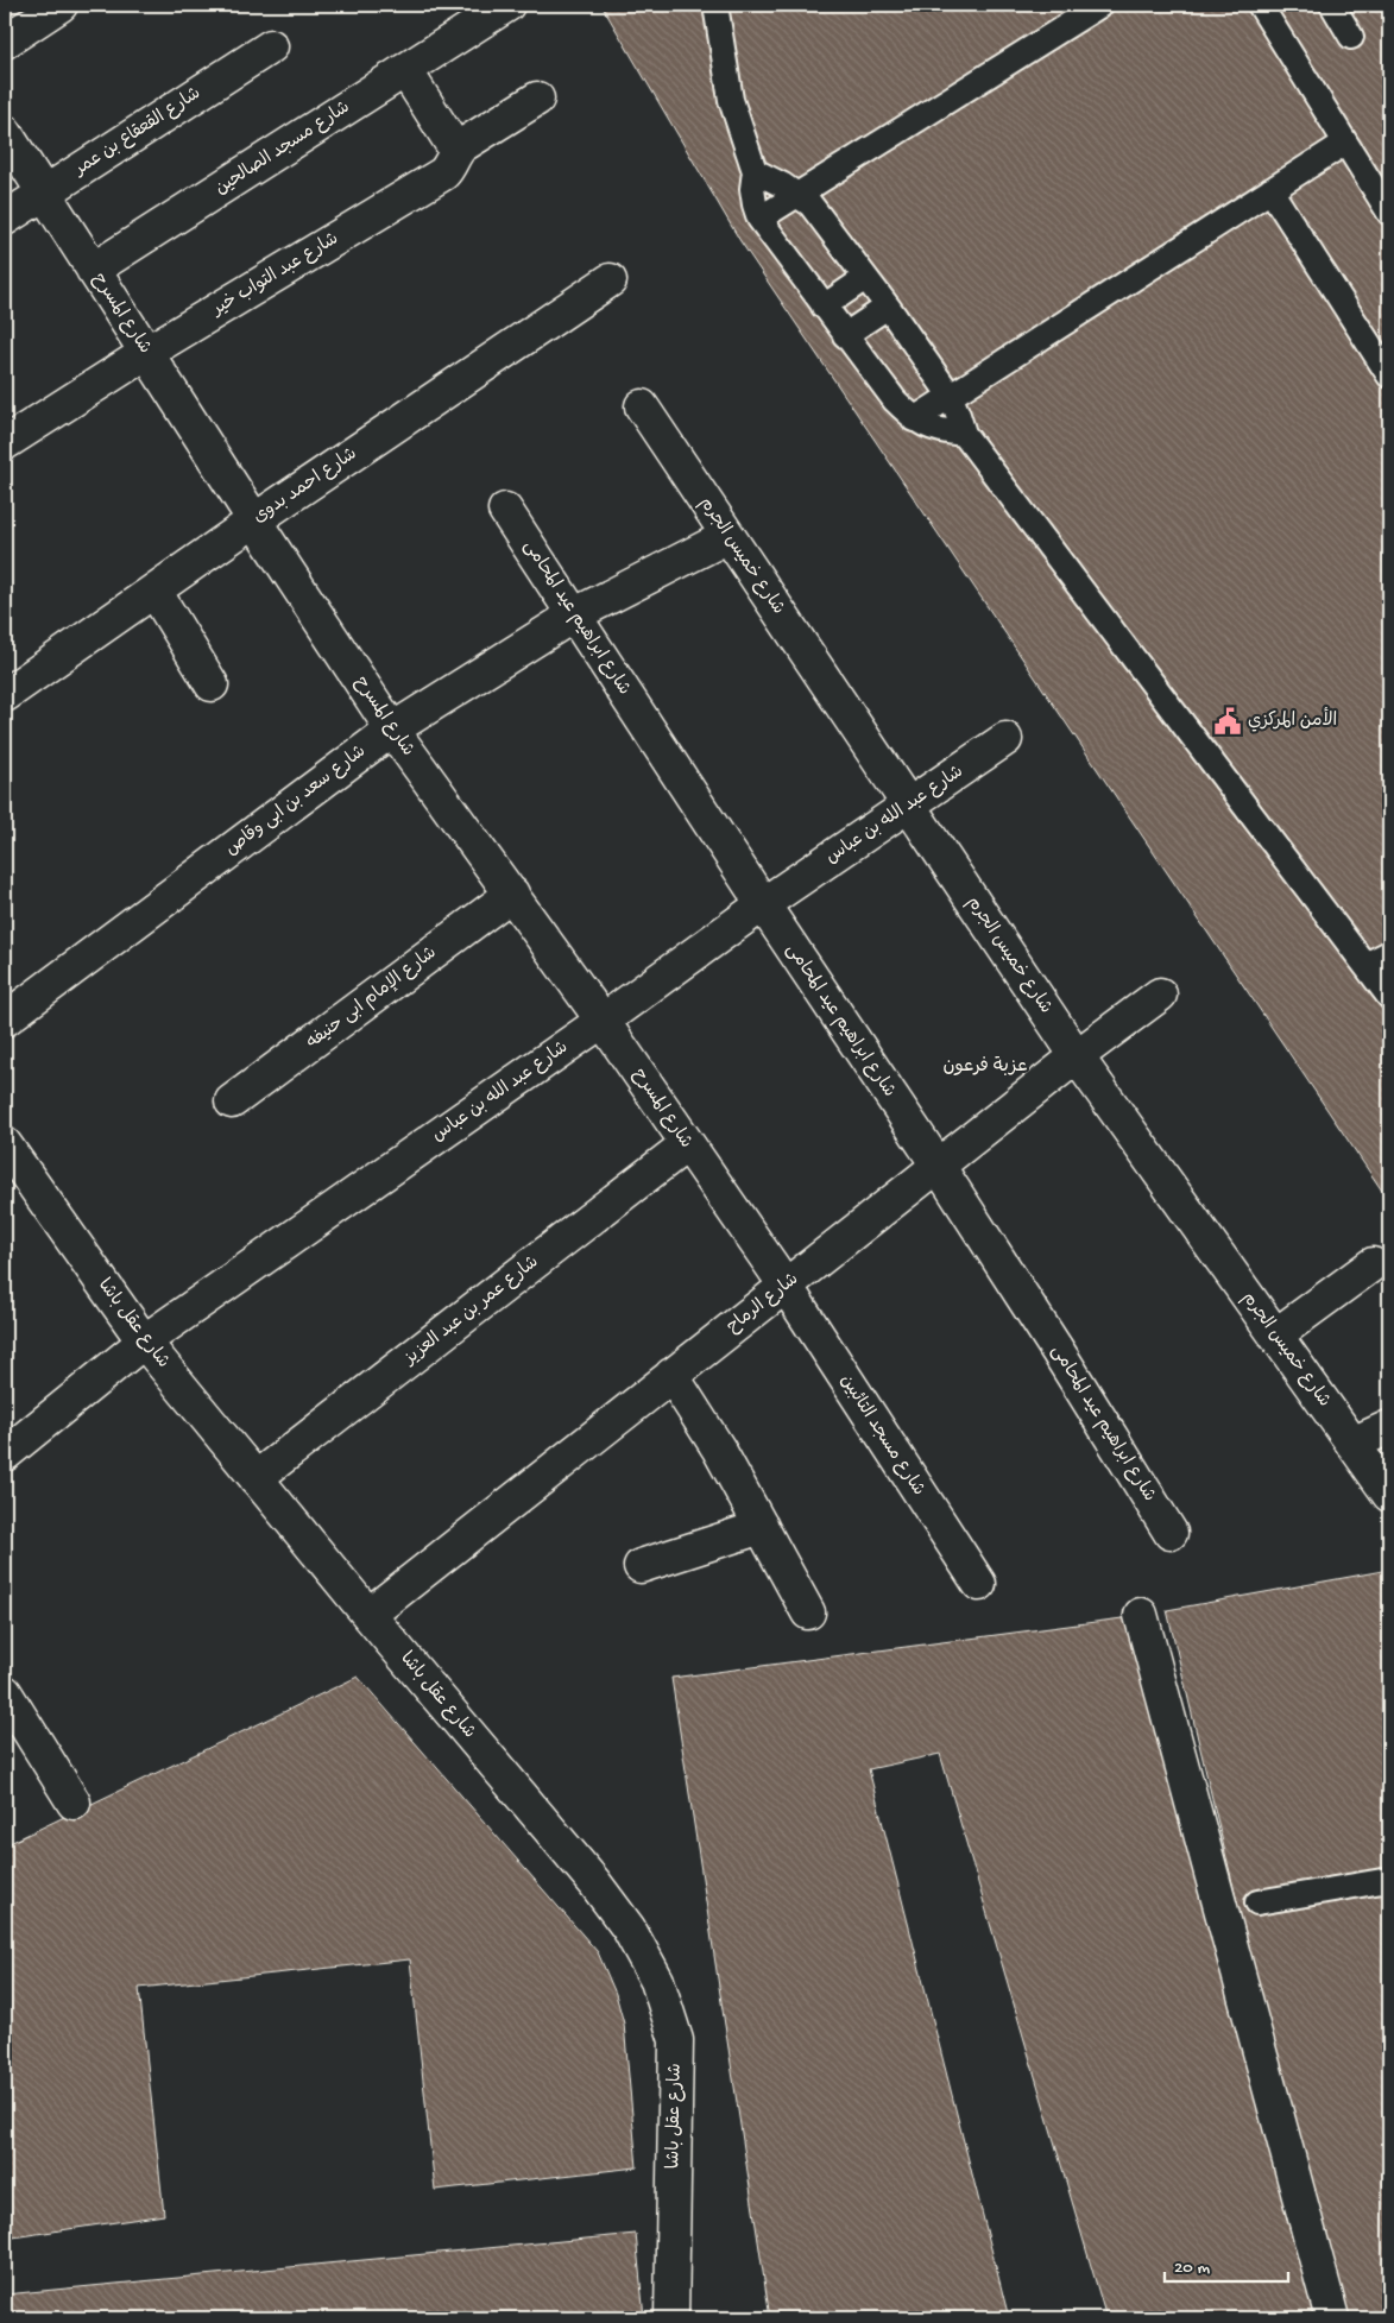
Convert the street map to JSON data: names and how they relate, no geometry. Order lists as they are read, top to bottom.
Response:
{
  "streets": {
    "street": [
      "شارع القعقاع بن عمر",
      "شارع مسجد الصالحين",
      "شارع عبد التواب خير",
      "شارع المسرح",
      "شارع احمد بدوى",
      "شارع خميس الجرم",
      "شارع ابراهيم عيد المحامى",
      "شارع سعد بن ابى وقاص",
      "شارع عبد الله بن عباس",
      "شارع الإمام ابى حنيفه",
      "شارع الرماح",
      "شارع عمر بن عبد العزيز",
      "شارع عقل باشا",
      "شارع مسجد التائبين"
    ]
  },
  "crossings": [
    ["شارع القعقاع بن عمر", "شارع المسرح"],
    ["شارع مسجد الصالحين", "شارع المسرح"],
    ["شارع عبد التواب خير", "شارع المسرح"],
    ["شارع المسرح", "شارع احمد بدوى"],
    ["شارع المسرح", "شارع سعد بن ابى وقاص"],
    ["شارع المسرح", "شارع عبد الله بن عباس"],
    ["شارع المسرح", "شارع الإمام ابى حنيفه"],
    ["شارع المسرح", "شارع الرماح"],
    ["شارع المسرح", "شارع عمر بن عبد العزيز"],
    ["شارع المسرح", "شارع مسجد التائبين"],
    ["شارع خميس الجرم", "شارع سعد بن ابى وقاص"],
    ["شارع خميس الجرم", "شارع عبد الله بن عباس"],
    ["شارع خميس الجرم", "شارع الرماح"],
    ["شارع ابراهيم عيد المحامى", "شارع سعد بن ابى وقاص"],
    ["شارع ابراهيم عيد المحامى", "شارع عبد الله بن عباس"],
    ["شارع ابراهيم عيد المحامى", "شارع الرماح"],
    ["شارع عبد الله بن عباس", "شارع عقل باشا"],
    ["شارع الرماح", "شارع عقل باشا"],
    ["شارع الرماح", "شارع مسجد التائبين"],
    ["شارع عمر بن عبد العزيز", "شارع عقل باشا"]
  ],
  "districts": ["عزبة فرعون"],
  "places": {
    "public building": ["الأمن المركزي"]
  },
  "scale_bar": "20 m"
}
